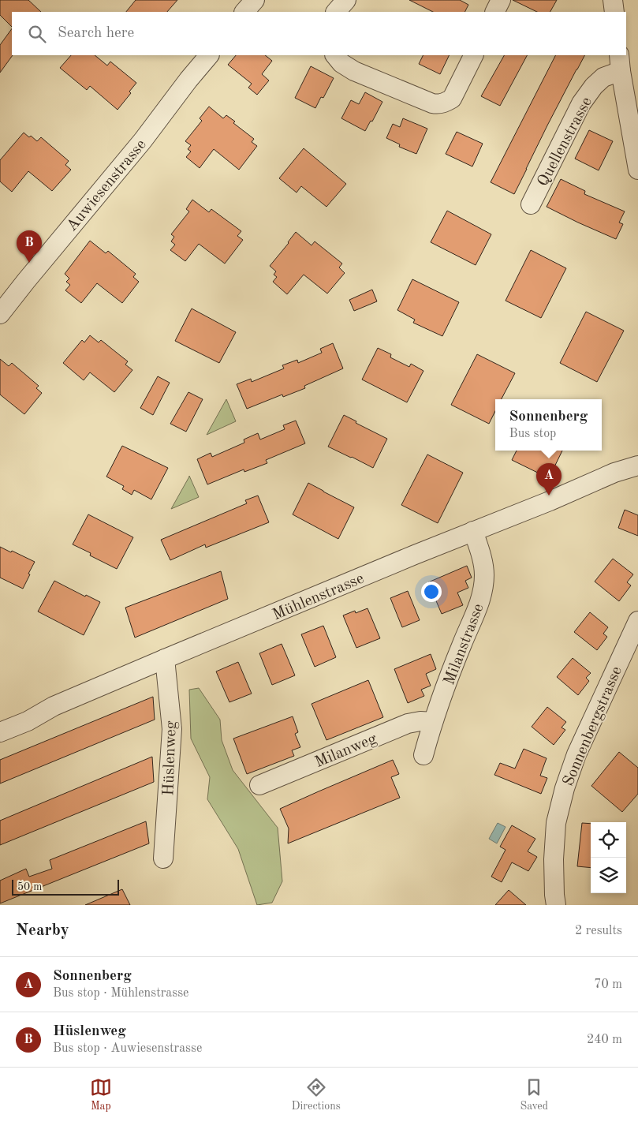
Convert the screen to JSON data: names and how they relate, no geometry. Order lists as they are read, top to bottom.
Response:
{
  "streets": {
    "street": [
      "Quellenstrasse",
      "Auwiesenstrasse",
      "Mühlenstrasse",
      "Milanstrasse",
      "Sonnenbergstrasse",
      "Milanweg",
      "Hüslenweg"
    ]
  },
  "crossings": [
    ["Mühlenstrasse", "Milanstrasse"],
    ["Mühlenstrasse", "Hüslenweg"],
    ["Milanstrasse", "Milanweg"]
  ],
  "scale_bar": "50 m",
  "page": {
    "search": "Search here",
    "pins": ["B", "A"],
    "popup": ["Sonnenberg", "Bus stop"],
    "scale": "50 m",
    "heading": ["Nearby", "2 results"],
    "list": [
      {
        "mark": "A",
        "name": "Sonnenberg",
        "note": "Bus stop · Mühlenstrasse",
        "value": "70 m"
      },
      {
        "mark": "B",
        "name": "Hüslenweg",
        "note": "Bus stop · Auwiesenstrasse",
        "value": "240 m"
      }
    ],
    "nav": ["Map", "Directions", "Saved"]
  }
}
